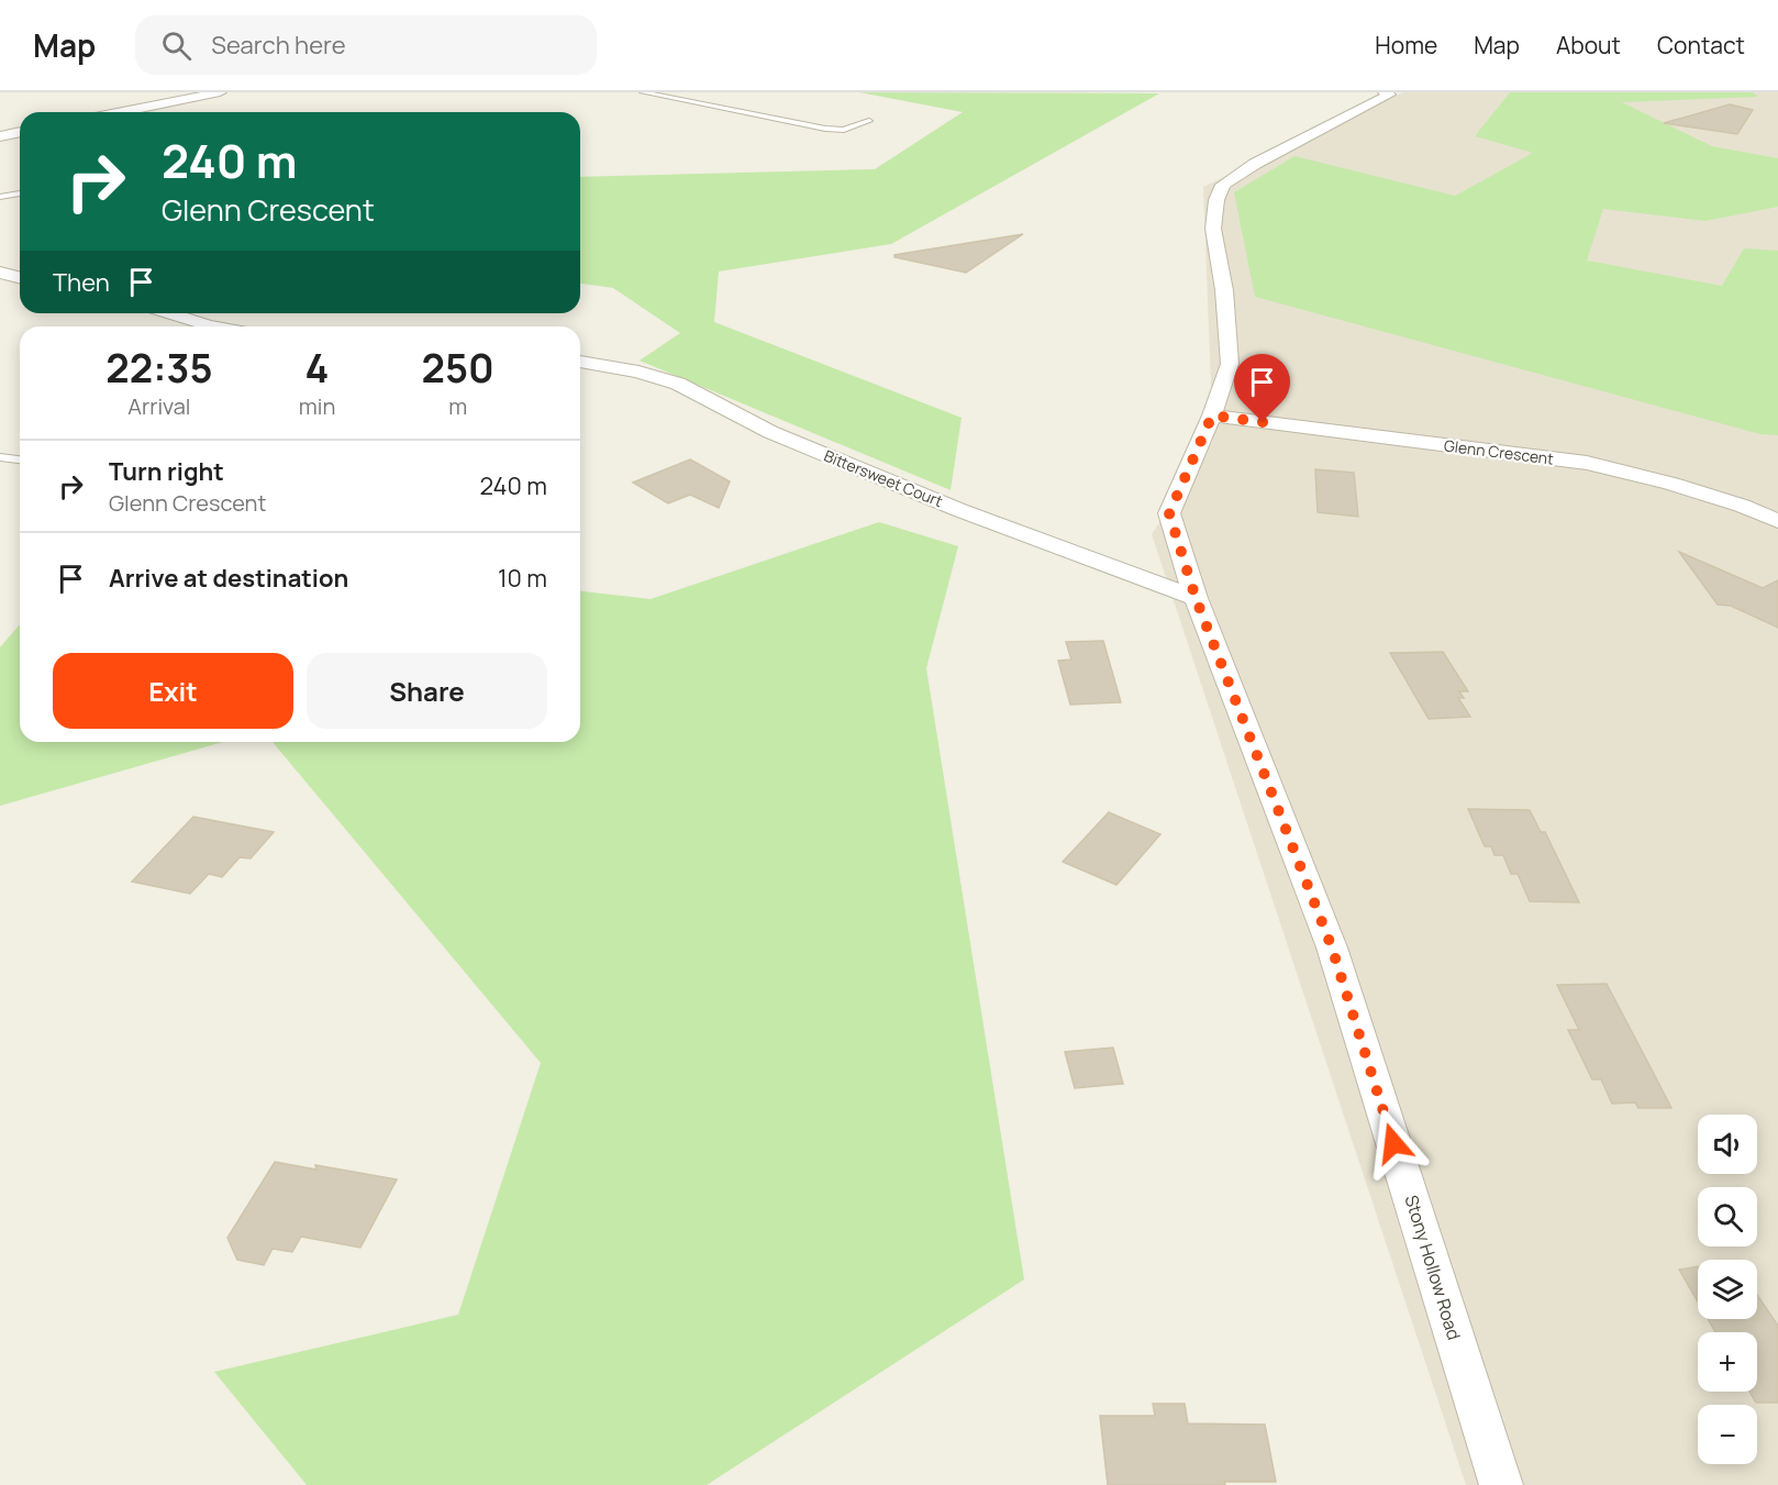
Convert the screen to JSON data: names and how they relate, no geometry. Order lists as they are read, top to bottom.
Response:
{
  "streets": {
    "street": ["Glenn Crescent", "Bittersweet Court", "Stony Hollow Road"]
  },
  "crossings": [
    ["Glenn Crescent", "Stony Hollow Road"],
    ["Bittersweet Court", "Stony Hollow Road"]
  ],
  "page": {
    "header": "Map",
    "search": "Search here",
    "nav": [
      "Home",
      "Map",
      "About",
      "Contact"
    ],
    "turn": ["240 m", "Glenn Crescent"],
    "then": "Then",
    "eta": [
      "22:35",
      "Arrival",
      "4",
      "min",
      "250",
      "m"
    ],
    "list": [
      {
        "name": "Turn right",
        "note": "Glenn Crescent",
        "value": "240 m"
      },
      {
        "name": "Arrive at destination",
        "value": "10 m"
      }
    ],
    "buttons": ["Exit", "Share"],
    "map_buttons": ["+", "−"]
  }
}
